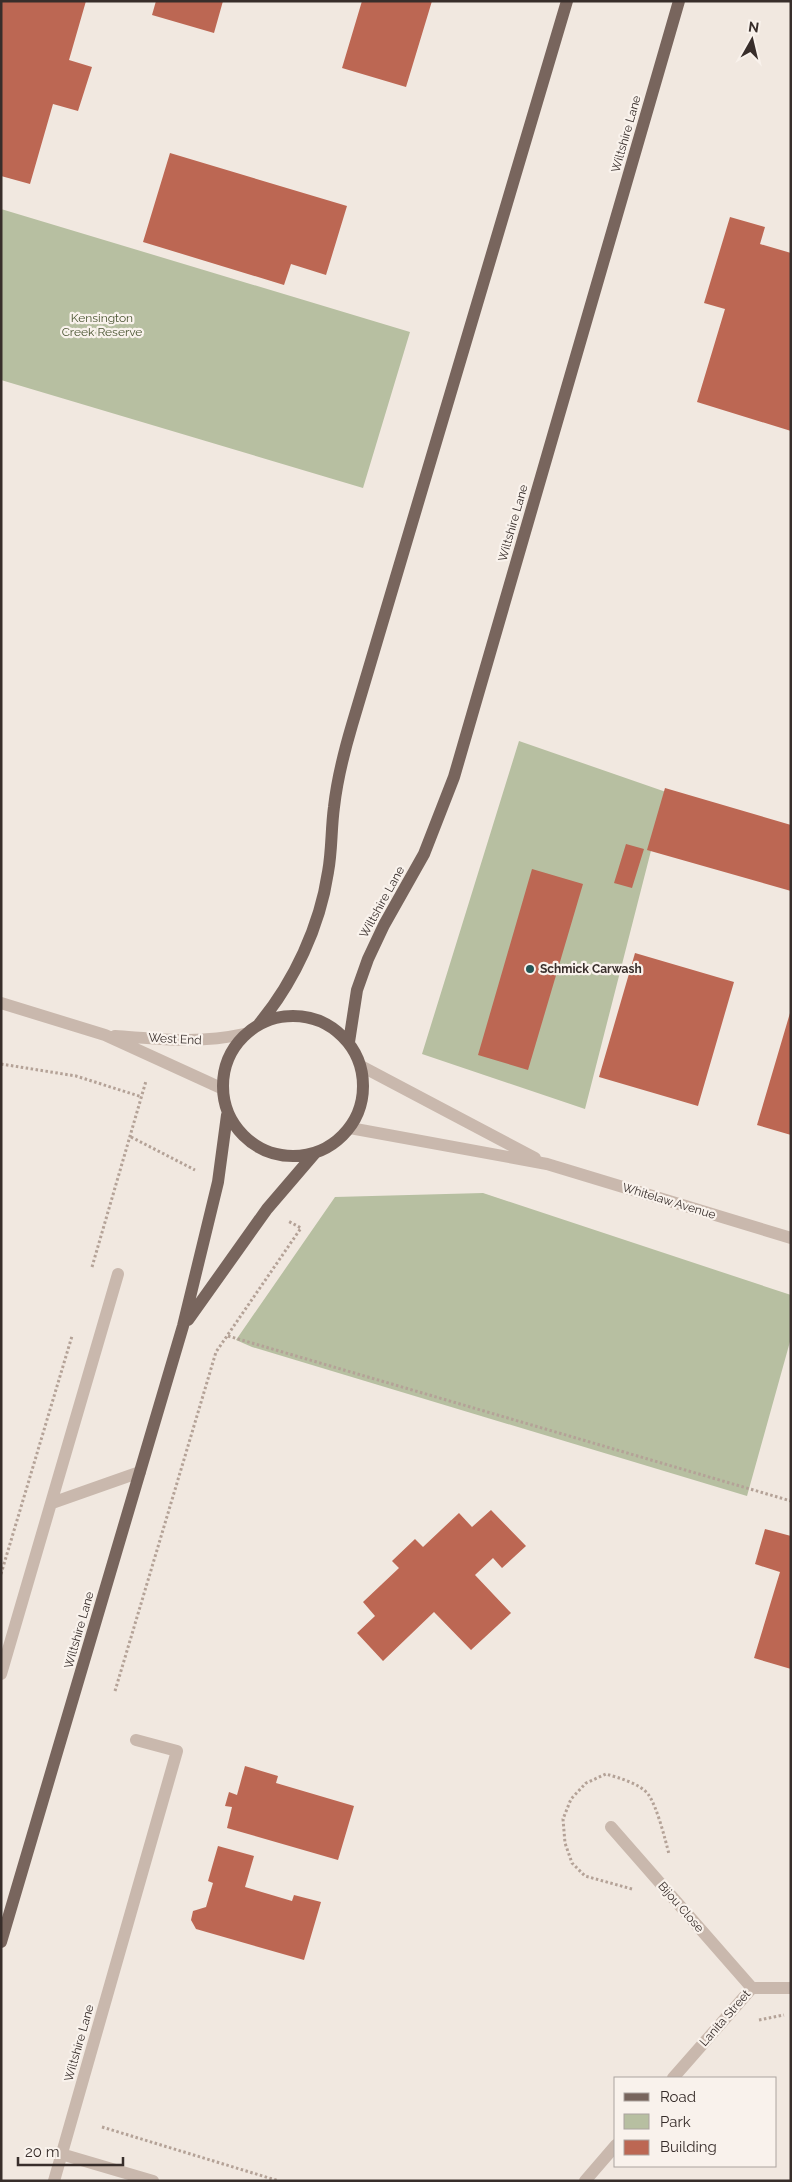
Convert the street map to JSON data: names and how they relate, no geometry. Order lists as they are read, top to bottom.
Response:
{
  "streets": {
    "main road": ["Wiltshire Lane"],
    "street": [
      "West End",
      "Whitelaw Avenue",
      "Bijou Close",
      "Lanita Street"
    ]
  },
  "crossings": [
    ["Wiltshire Lane", "West End"],
    ["Wiltshire Lane", "Whitelaw Avenue"],
    ["West End", "Whitelaw Avenue"],
    ["Bijou Close", "Lanita Street"]
  ],
  "parks": ["Kensington Creek Reserve"],
  "places": ["Schmick Carwash"],
  "legend": ["Road", "Park", "Building"],
  "scale_bar": "20 m",
  "north": "top"
}
